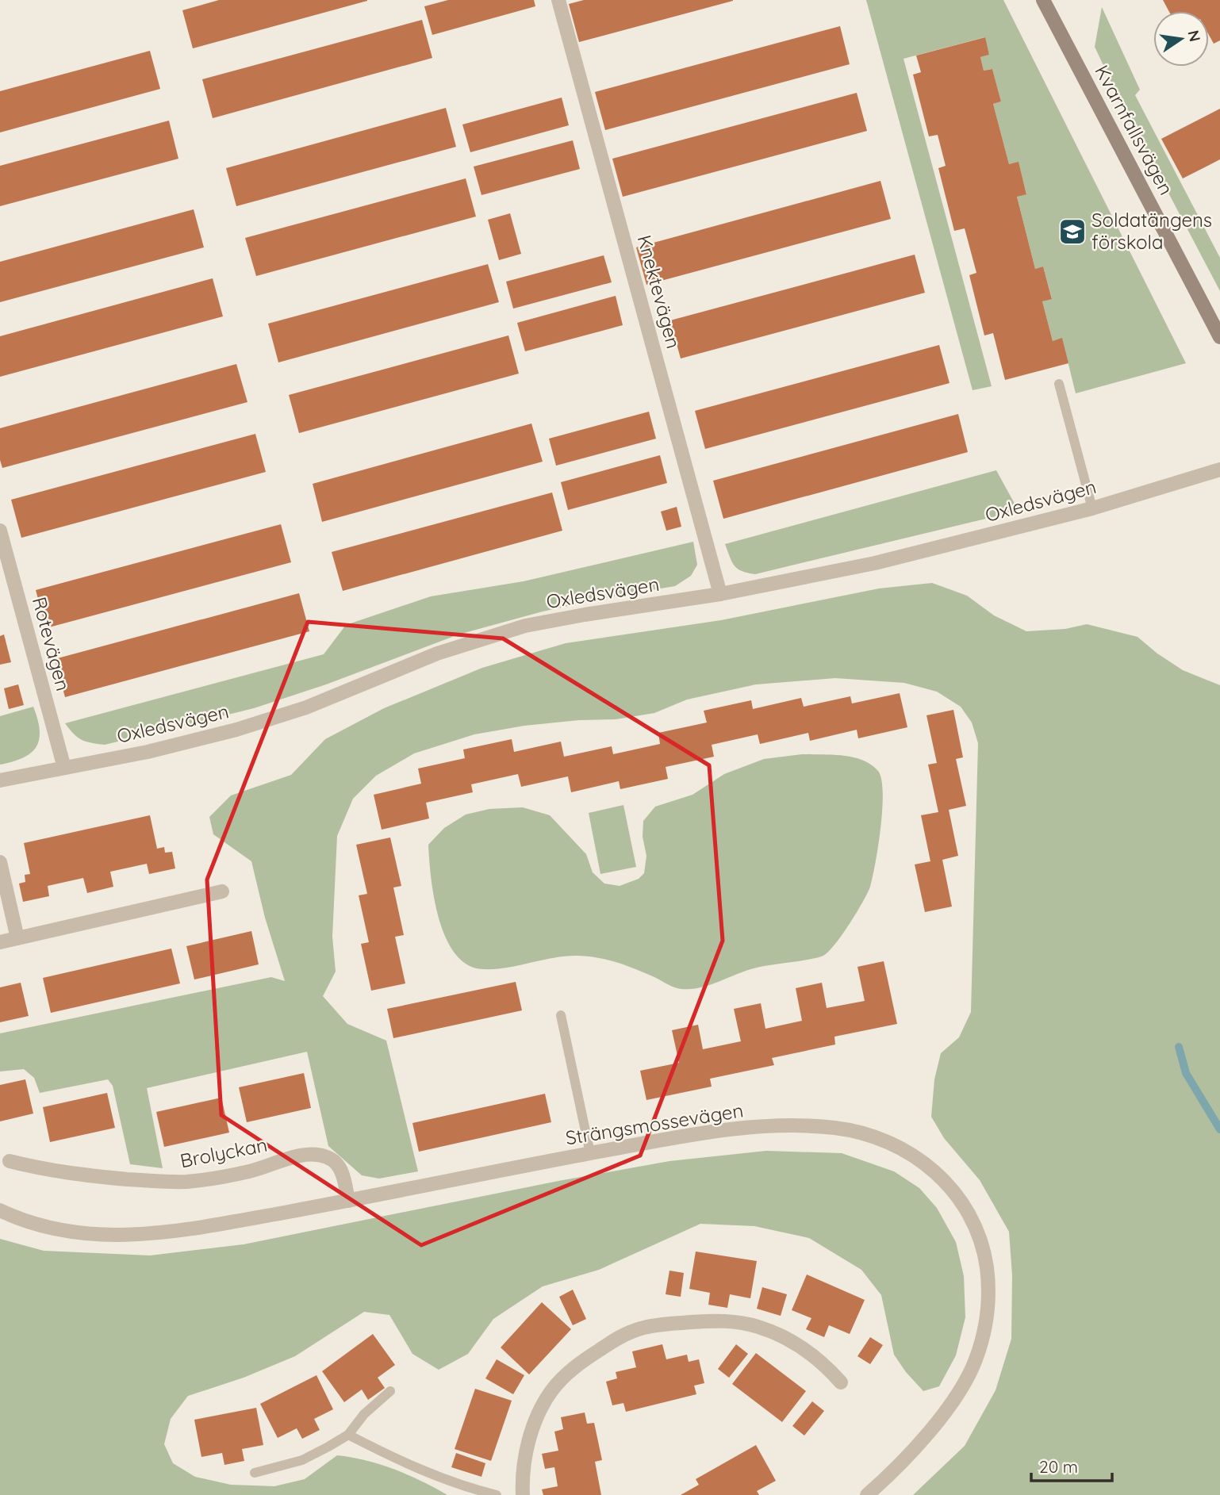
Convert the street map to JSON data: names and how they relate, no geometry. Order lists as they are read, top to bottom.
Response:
{
  "streets": {
    "street": [
      "Kvarnfallsvägen",
      "Knektevägen",
      "Oxledsvägen",
      "Rotevägen",
      "Strängsmossevägen",
      "Brolyckan"
    ]
  },
  "crossings": [
    ["Knektevägen", "Oxledsvägen"],
    ["Oxledsvägen", "Rotevägen"],
    ["Strängsmossevägen", "Brolyckan"]
  ],
  "places": {
    "school or university": ["Soldatängens förskola"]
  },
  "scale_bar": "20 m",
  "north": "right"
}
